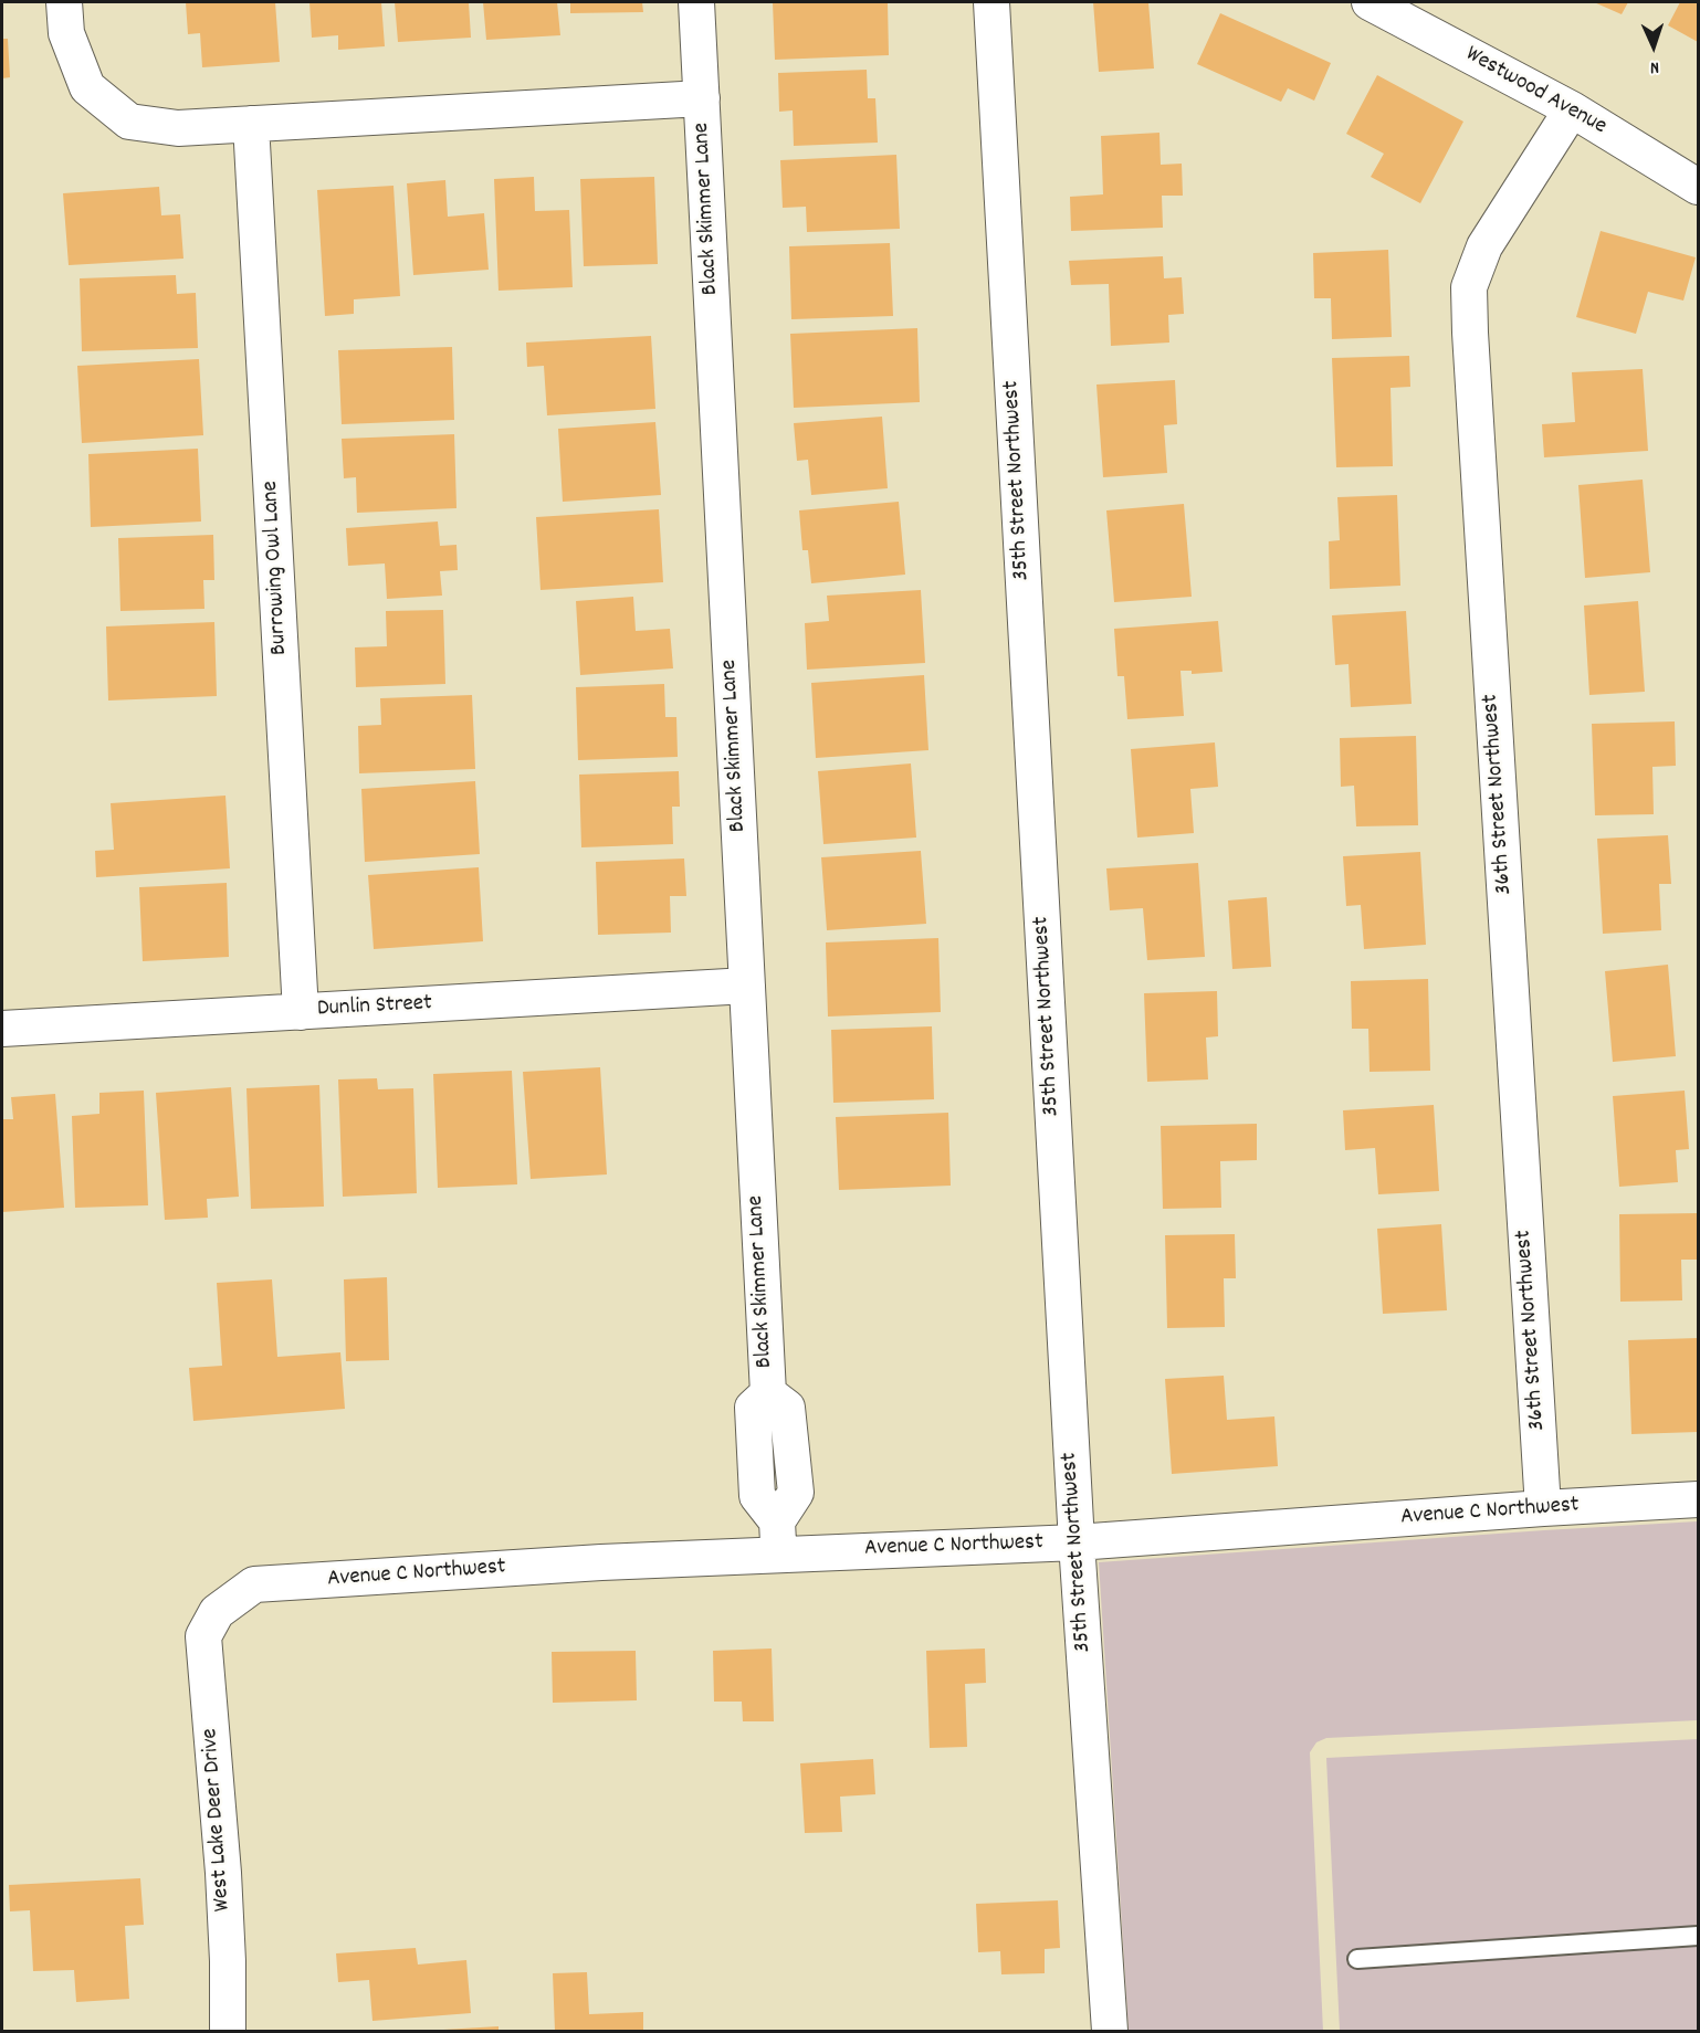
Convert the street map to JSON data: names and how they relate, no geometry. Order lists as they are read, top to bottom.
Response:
{
  "streets": {
    "street": [
      "Westwood Avenue",
      "Black Skimmer Lane",
      "35th Street Northwest",
      "Burrowing Owl Lane",
      "36th Street Northwest",
      "Dunlin Street",
      "Avenue C Northwest",
      "West Lake Deer Drive"
    ]
  },
  "crossings": [
    ["Westwood Avenue", "36th Street Northwest"],
    ["Black Skimmer Lane", "Burrowing Owl Lane"],
    ["Black Skimmer Lane", "Dunlin Street"],
    ["Black Skimmer Lane", "Avenue C Northwest"],
    ["35th Street Northwest", "Avenue C Northwest"],
    ["Burrowing Owl Lane", "Dunlin Street"],
    ["36th Street Northwest", "Avenue C Northwest"],
    ["Avenue C Northwest", "West Lake Deer Drive"]
  ],
  "north": "bottom"
}
